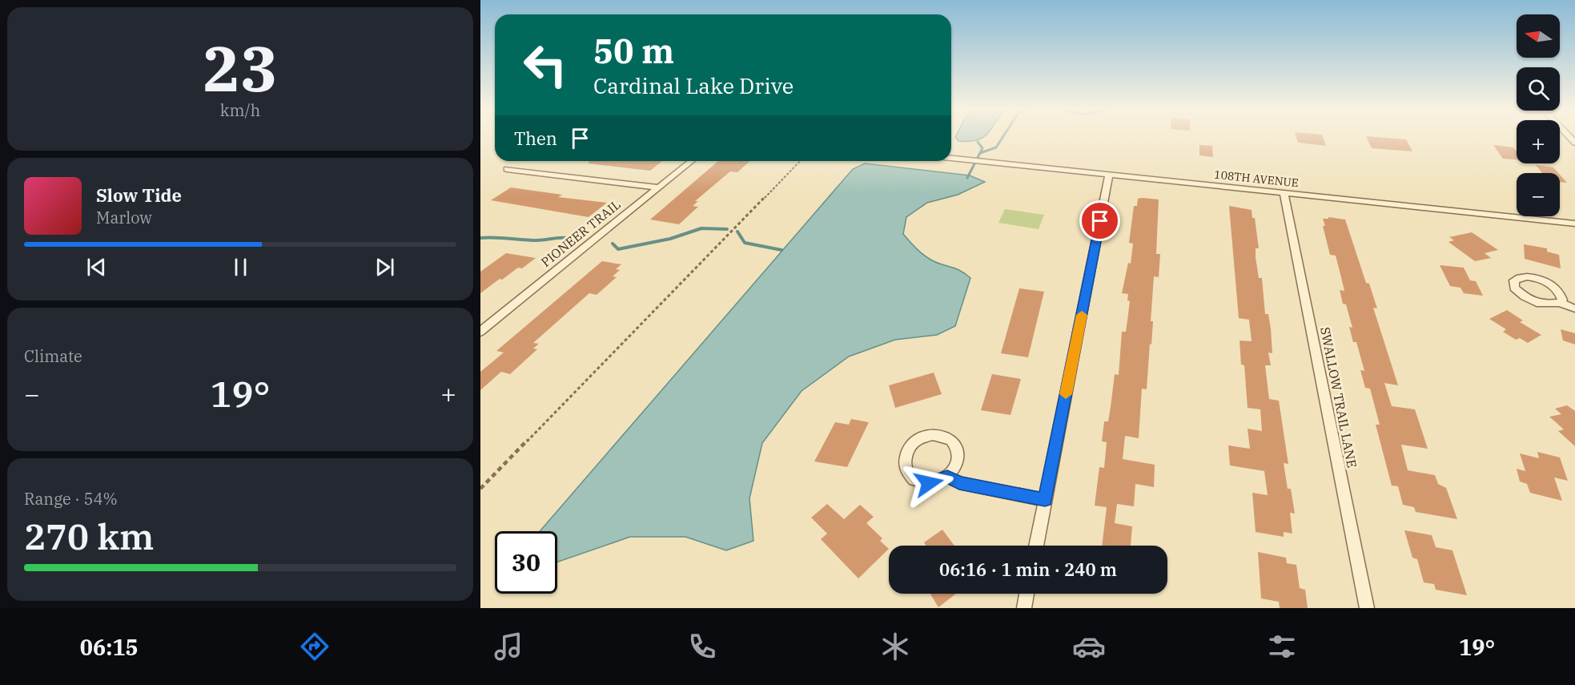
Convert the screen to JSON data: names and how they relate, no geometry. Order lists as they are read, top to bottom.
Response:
{
  "streets": {
    "street": ["108TH AVENUE", "PIONEER TRAIL", "SWALLOW TRAIL LANE"]
  },
  "crossings": [
    ["108TH AVENUE", "SWALLOW TRAIL LANE"]
  ],
  "north": "left",
  "page": {
    "tile": [
      ["23", "km/h"],
      "Climate",
      ["Range · 54%", "270 km"]
    ],
    "map_buttons": ["+", "−"],
    "turn": ["50 m", "Cardinal Lake Drive"],
    "then": "Then",
    "song": ["Slow Tide", "Marlow"],
    "heat": ["−", "19°", "+"],
    "limit": "30",
    "trip": "06:16 · 1 min · 240 m",
    "tabs": ["06:15", "19°"]
  }
}
